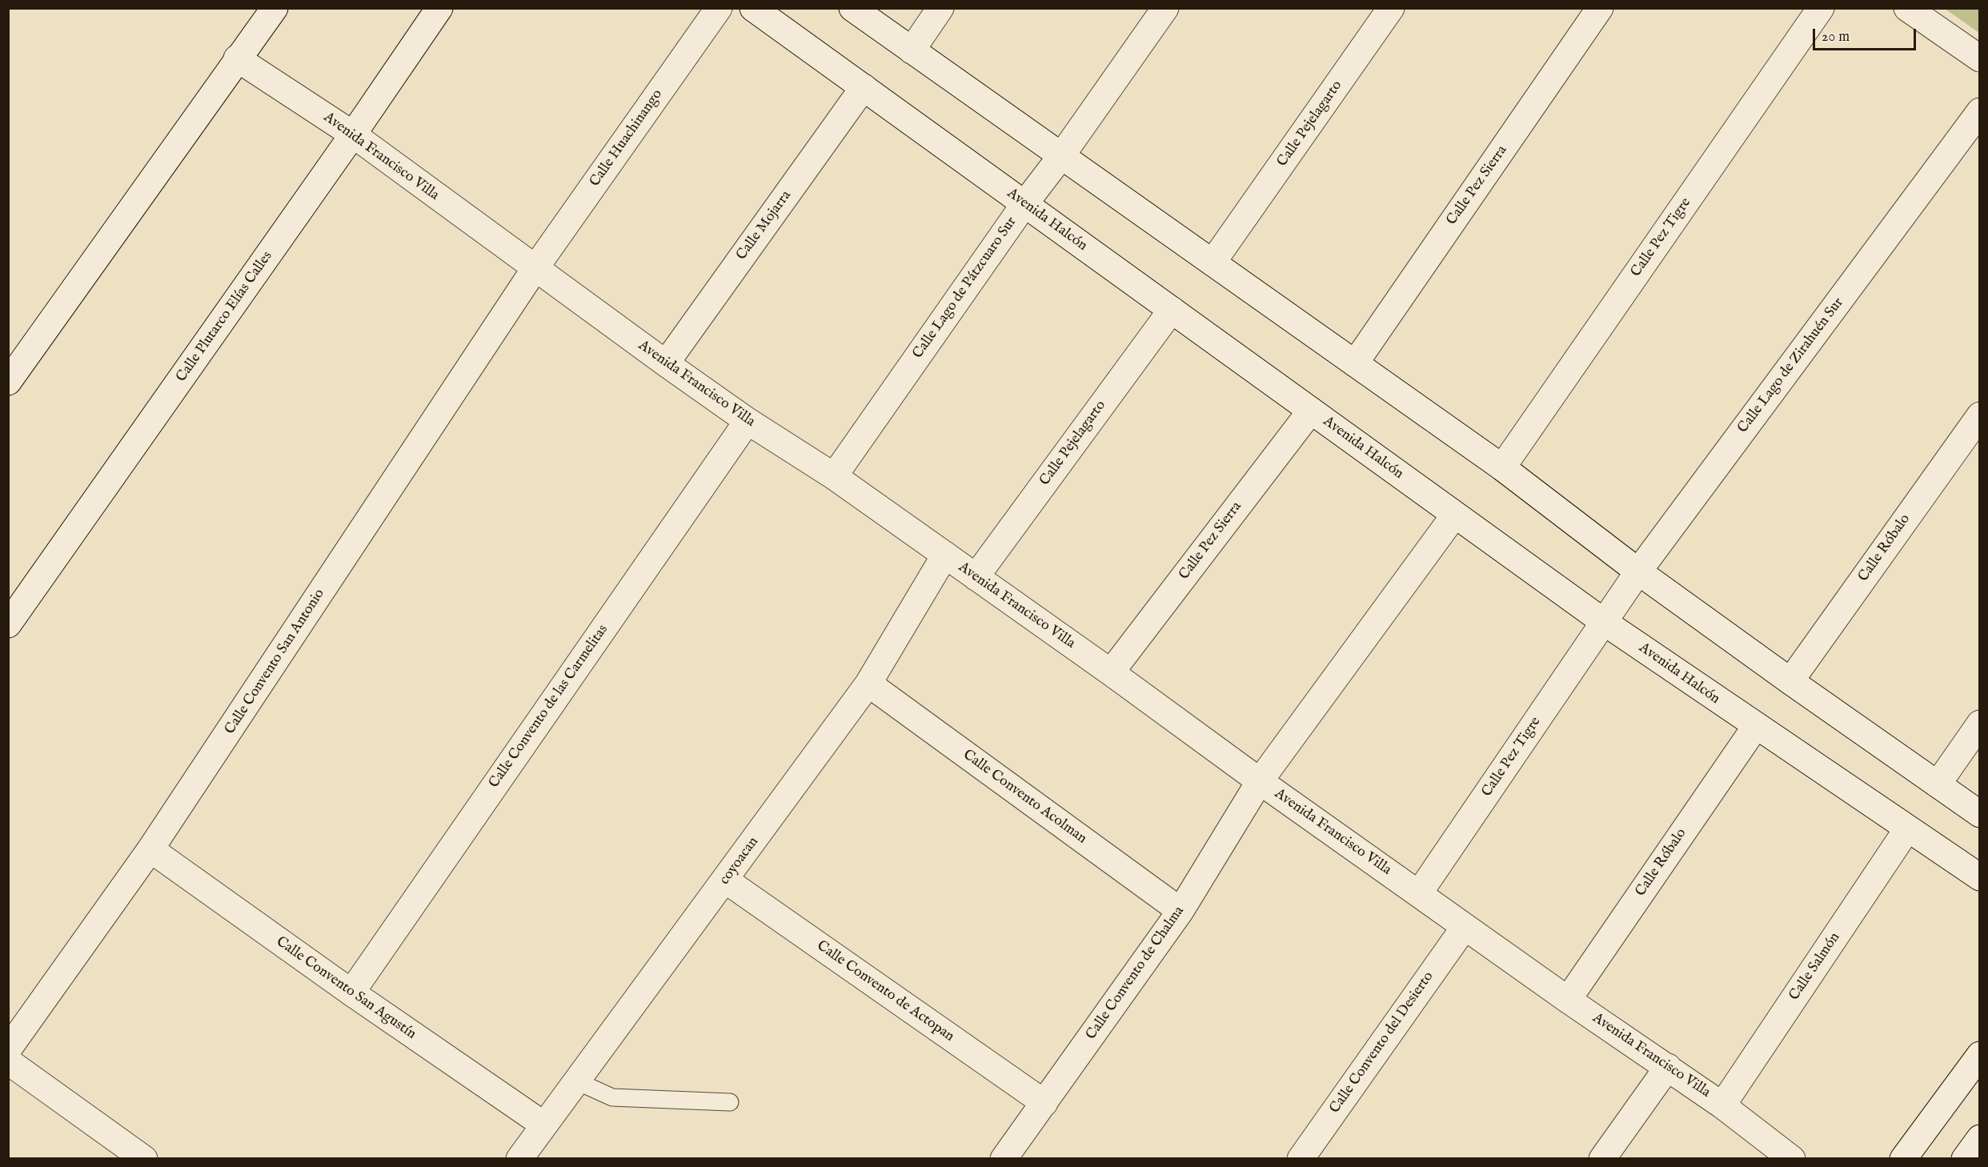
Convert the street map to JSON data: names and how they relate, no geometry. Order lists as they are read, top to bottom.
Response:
{
  "streets": {
    "street": [
      "Calle Pejelagarto",
      "Calle Huachinango",
      "Avenida Francisco Villa",
      "Calle Pez Sierra",
      "Avenida Halcón",
      "Calle Mojarra",
      "Calle Pez Tigre",
      "Calle Lago de Pátzcuaro Sur",
      "Calle Plutarco Elías Calles",
      "Calle Lago de Zirahuén Sur",
      "Calle Róbalo",
      "Calle Convento San Antonio",
      "Calle Convento de las Carmelitas",
      "Calle Convento Acolman",
      "coyoacan",
      "Calle Salmón",
      "Calle Convento de Chalma",
      "Calle Convento San Agustín",
      "Calle Convento de Actopan",
      "Calle Convento del Desierto"
    ]
  },
  "crossings": [
    ["Calle Pejelagarto", "Avenida Francisco Villa"],
    ["Calle Pejelagarto", "Avenida Halcón"],
    ["Calle Huachinango", "Avenida Francisco Villa"],
    ["Calle Huachinango", "Calle Convento San Antonio"],
    ["Avenida Francisco Villa", "Calle Pez Sierra"],
    ["Avenida Francisco Villa", "Calle Mojarra"],
    ["Avenida Francisco Villa", "Calle Pez Tigre"],
    ["Avenida Francisco Villa", "Calle Lago de Pátzcuaro Sur"],
    ["Avenida Francisco Villa", "Calle Plutarco Elías Calles"],
    ["Avenida Francisco Villa", "Calle Róbalo"],
    ["Avenida Francisco Villa", "Calle Convento San Antonio"],
    ["Avenida Francisco Villa", "Calle Convento de las Carmelitas"],
    ["Avenida Francisco Villa", "coyoacan"],
    ["Avenida Francisco Villa", "Calle Salmón"],
    ["Avenida Francisco Villa", "Calle Convento de Chalma"],
    ["Avenida Francisco Villa", "Calle Convento del Desierto"],
    ["Calle Pez Sierra", "Avenida Halcón"],
    ["Avenida Halcón", "Calle Mojarra"],
    ["Avenida Halcón", "Calle Pez Tigre"],
    ["Avenida Halcón", "Calle Lago de Pátzcuaro Sur"],
    ["Avenida Halcón", "Calle Lago de Zirahuén Sur"],
    ["Avenida Halcón", "Calle Róbalo"],
    ["Avenida Halcón", "Calle Salmón"],
    ["Calle Pez Tigre", "Calle Lago de Zirahuén Sur"],
    ["Calle Convento San Antonio", "Calle Convento San Agustín"],
    ["Calle Convento de las Carmelitas", "Calle Convento San Agustín"],
    ["Calle Convento Acolman", "coyoacan"],
    ["Calle Convento Acolman", "Calle Convento de Chalma"],
    ["coyoacan", "Calle Convento San Agustín"],
    ["coyoacan", "Calle Convento de Actopan"],
    ["Calle Convento de Chalma", "Calle Convento de Actopan"]
  ],
  "scale_bar": "20 m"
}
